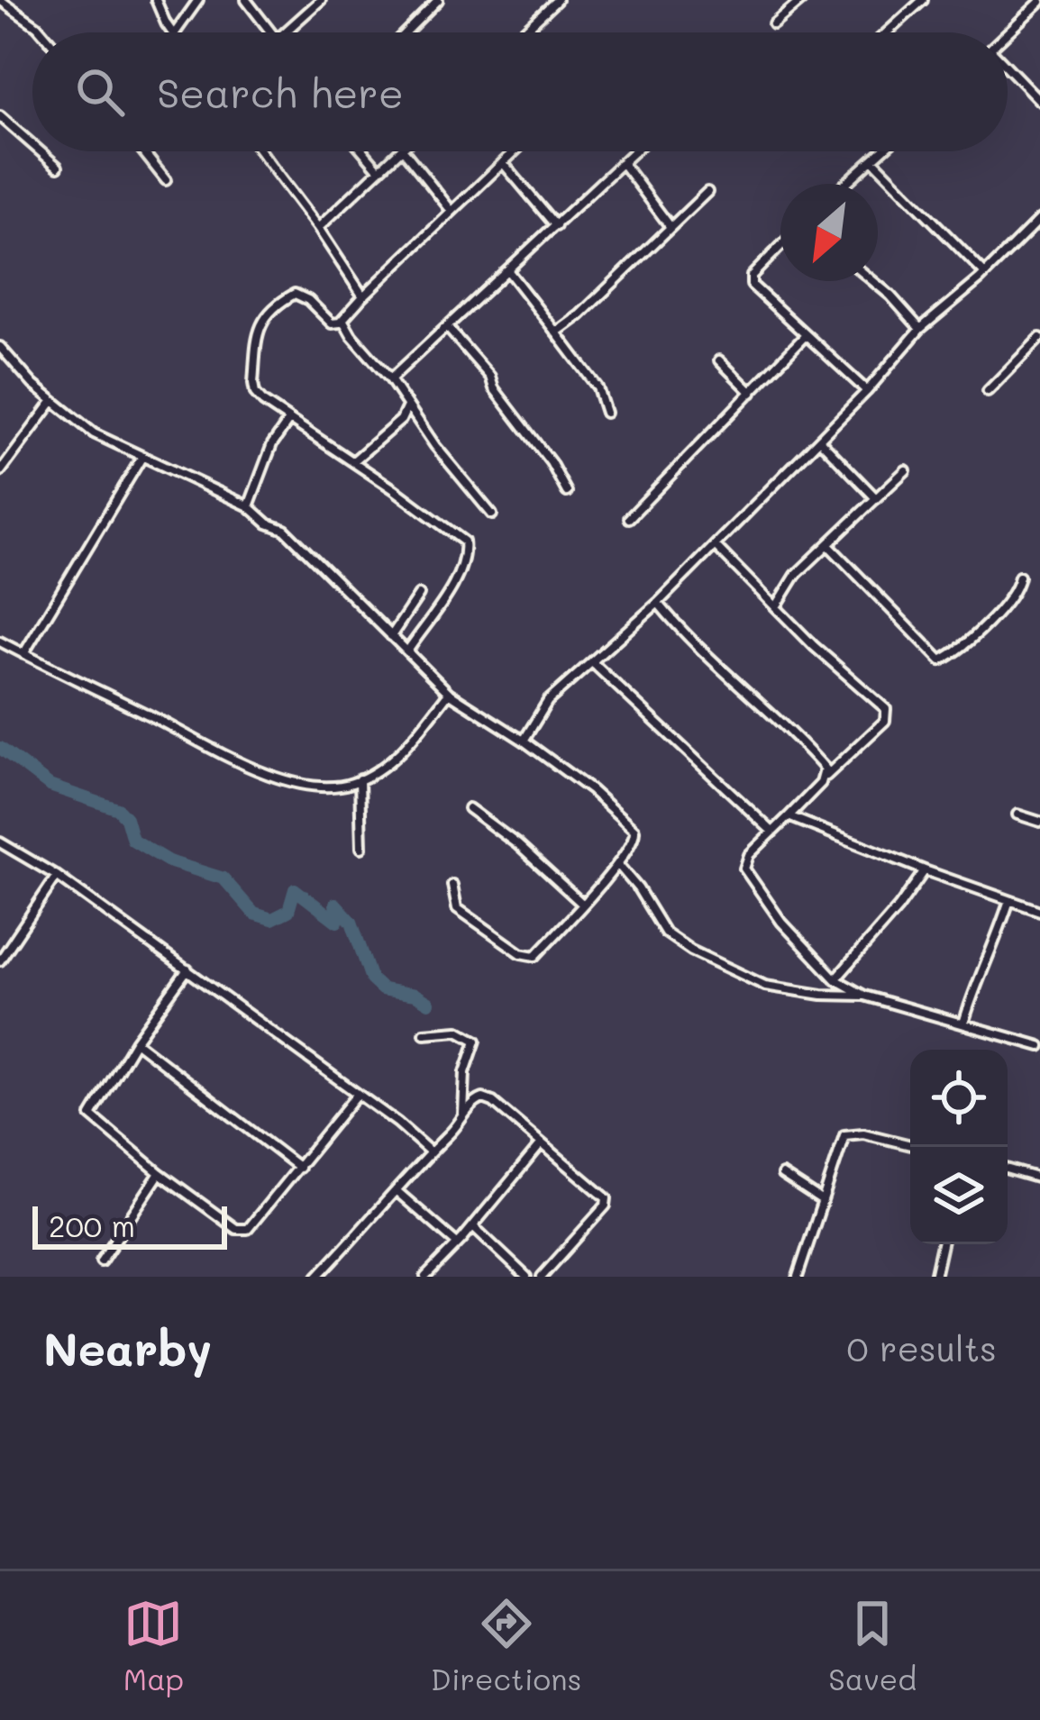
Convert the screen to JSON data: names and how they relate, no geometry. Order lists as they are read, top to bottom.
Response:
{
  "scale_bar": "200 m",
  "north": "bottom left",
  "page": {
    "search": "Search here",
    "scale": "200 m",
    "heading": ["Nearby", "0 results"],
    "nav": ["Map", "Directions", "Saved"]
  }
}
